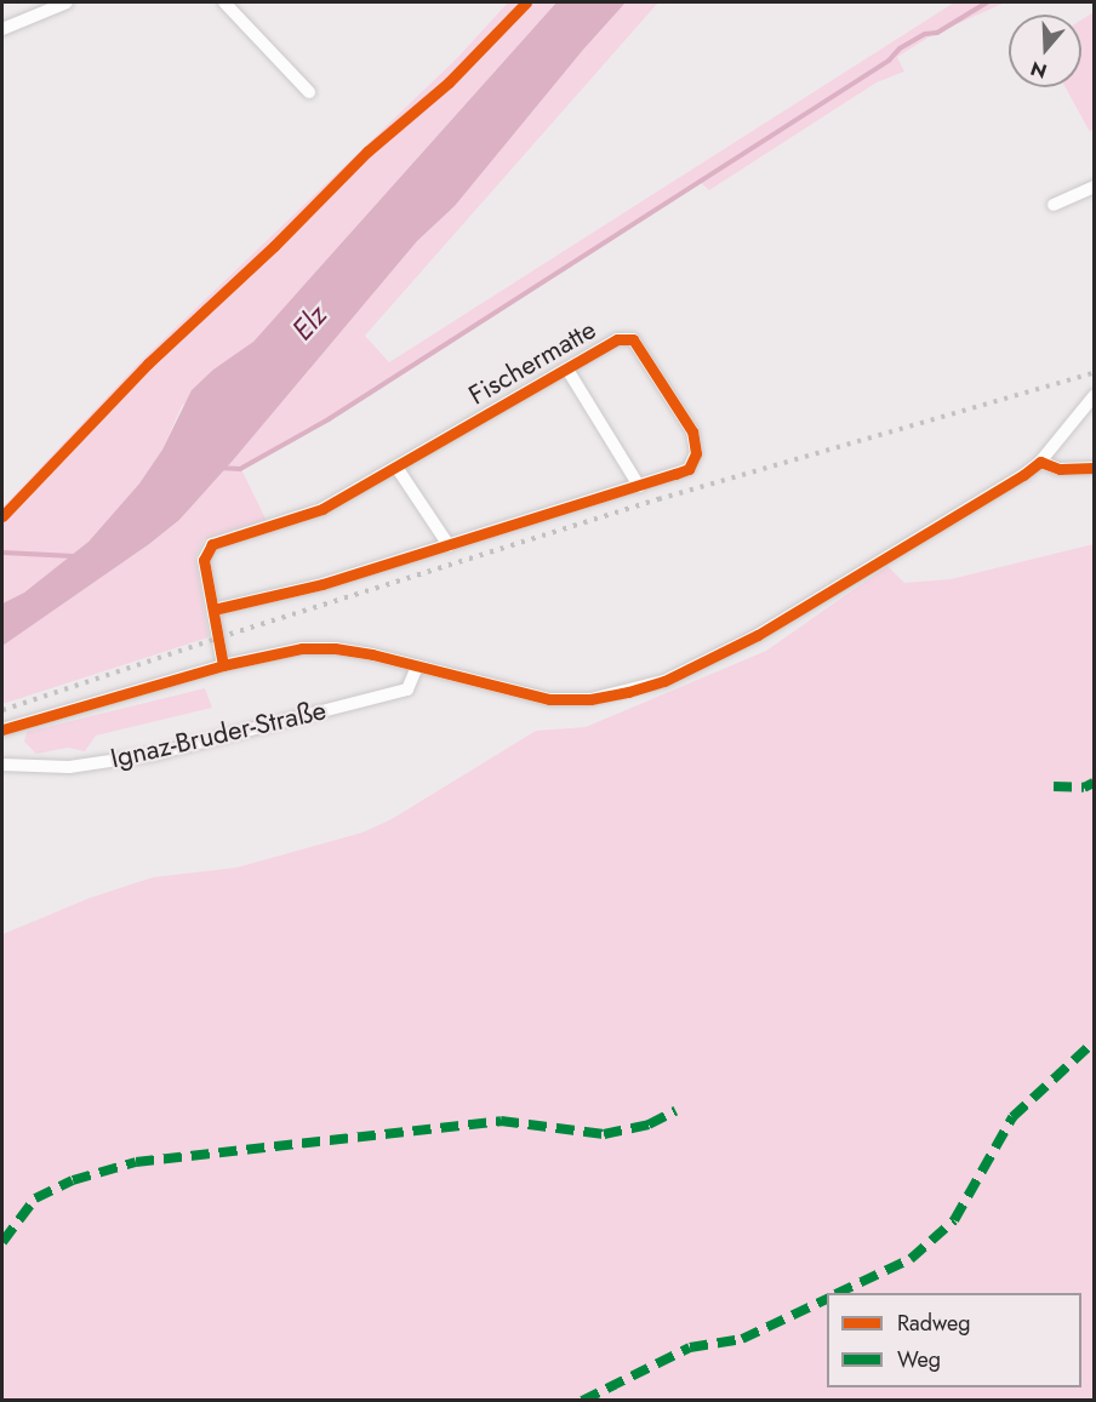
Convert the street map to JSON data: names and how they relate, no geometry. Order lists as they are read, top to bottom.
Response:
{
  "streets": {
    "street": ["Fischermatte", "Ignaz-Bruder-Straße"]
  },
  "water": ["Elz"],
  "legend": ["Radweg", "Weg"],
  "north": "bottom"
}
